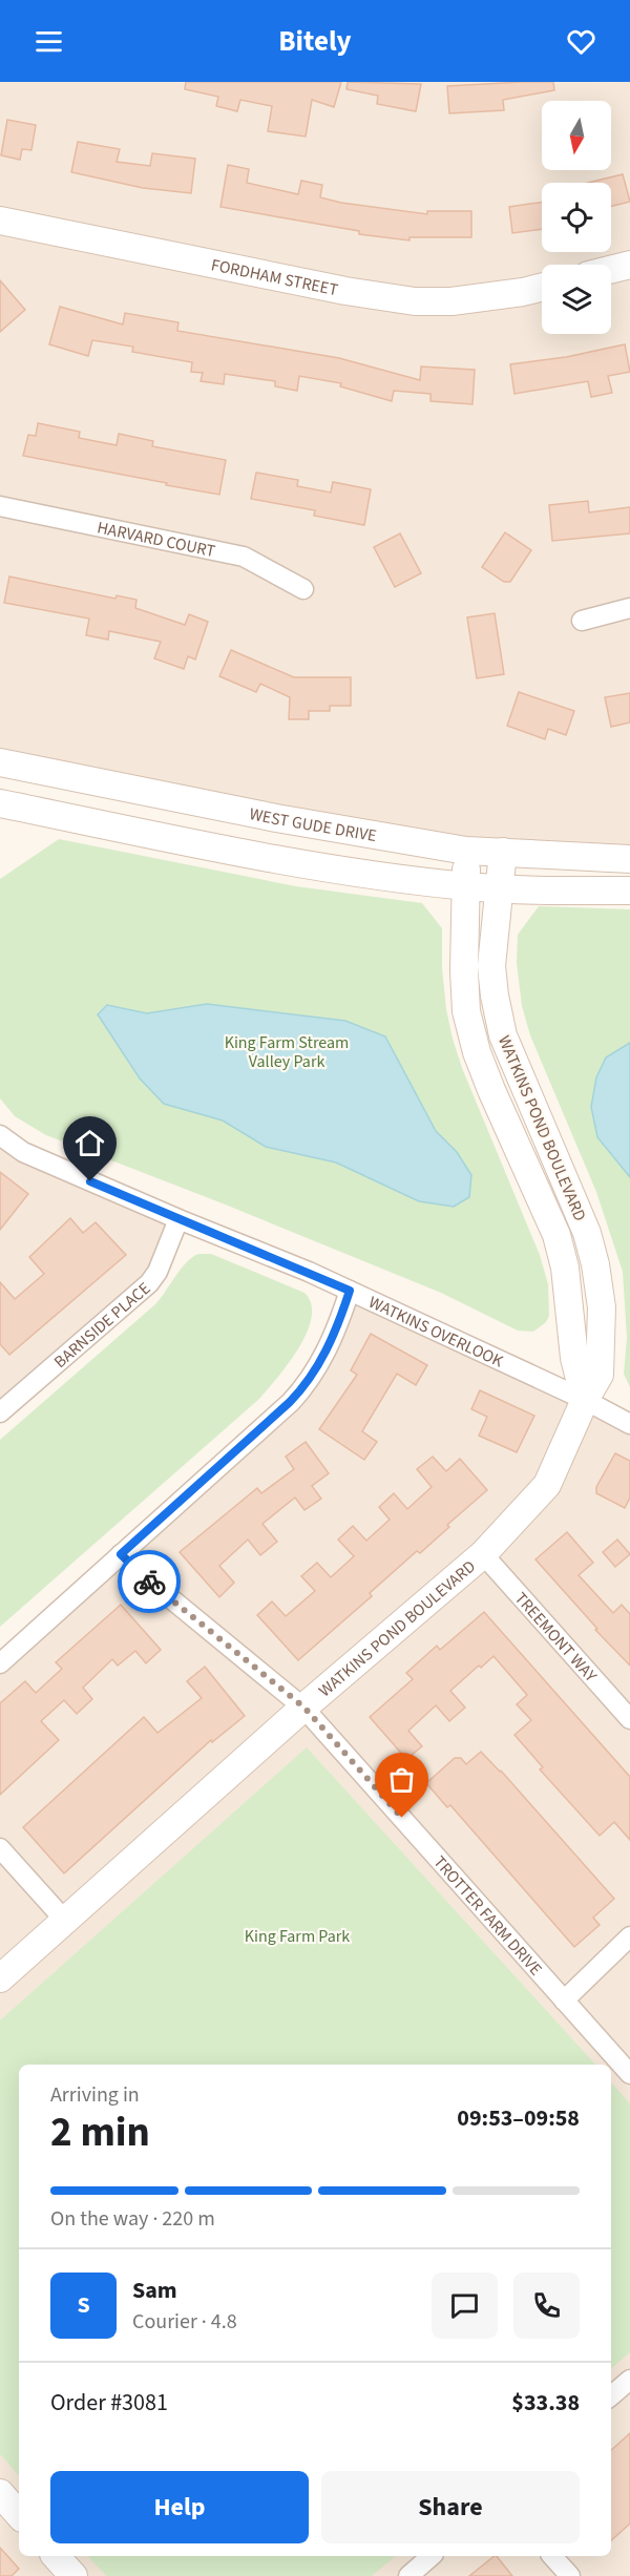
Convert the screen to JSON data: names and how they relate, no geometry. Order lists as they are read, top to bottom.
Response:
{
  "streets": {
    "street": [
      "FORDHAM STREET",
      "HARVARD COURT",
      "WEST GUDE DRIVE",
      "WATKINS POND BOULEVARD",
      "BARNSIDE PLACE",
      "WATKINS OVERLOOK",
      "TREEMONT WAY",
      "TROTTER FARM DRIVE"
    ]
  },
  "crossings": [
    ["WEST GUDE DRIVE", "WATKINS POND BOULEVARD"],
    ["WATKINS POND BOULEVARD", "WATKINS OVERLOOK"],
    ["WATKINS POND BOULEVARD", "TREEMONT WAY"],
    ["WATKINS POND BOULEVARD", "TROTTER FARM DRIVE"],
    ["BARNSIDE PLACE", "WATKINS OVERLOOK"]
  ],
  "parks": ["King Farm Stream Valley Park", "King Farm Park"],
  "north": "bottom",
  "page": {
    "header": "Bitely",
    "heading": ["2 min", "Arriving in", "09:53–09:58"],
    "panel": [
      "Sam",
      "Courier · 4.8",
      "Order #3081",
      "$33.38"
    ],
    "bar": "On the way · 220 m",
    "round": "S",
    "buttons": ["Help", "Share"]
  }
}
